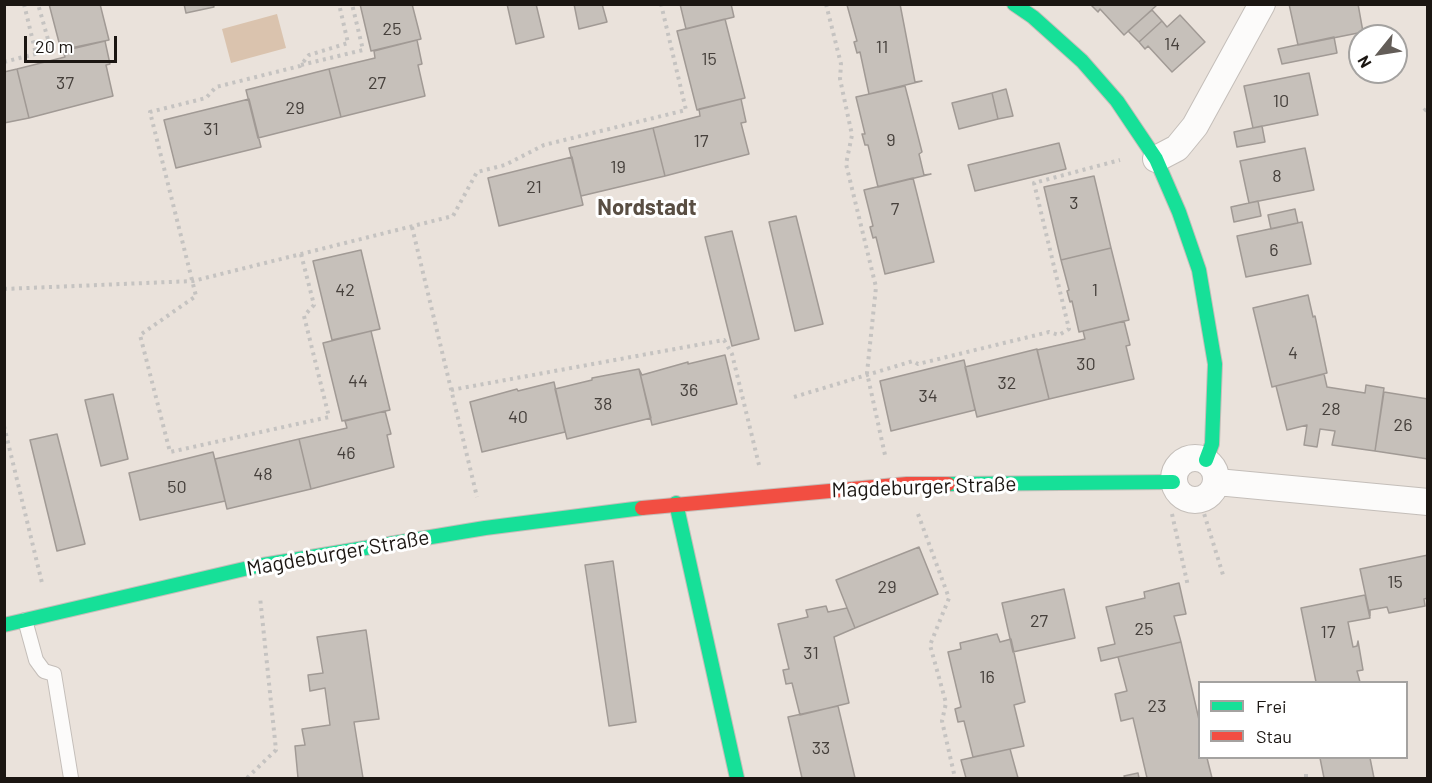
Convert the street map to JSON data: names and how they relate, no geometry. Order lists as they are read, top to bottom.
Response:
{
  "streets": {
    "street": ["Magdeburger Straße"]
  },
  "districts": ["Nordstadt"],
  "house_numbers": [
    "25",
    "14",
    "11",
    "15",
    "37",
    "27",
    "10",
    "29",
    "31",
    "9",
    "17",
    "19",
    "8",
    "21",
    "3",
    "7",
    "6",
    "42",
    "1",
    "4",
    "30",
    "44",
    "32",
    "36",
    "34",
    "38",
    "28",
    "40",
    "26",
    "46",
    "48",
    "50",
    "15",
    "29",
    "27",
    "25",
    "17",
    "31",
    "16",
    "23",
    "33"
  ],
  "legend": ["Frei", "Stau"],
  "scale_bar": "20 m",
  "north": "bottom left"
}
